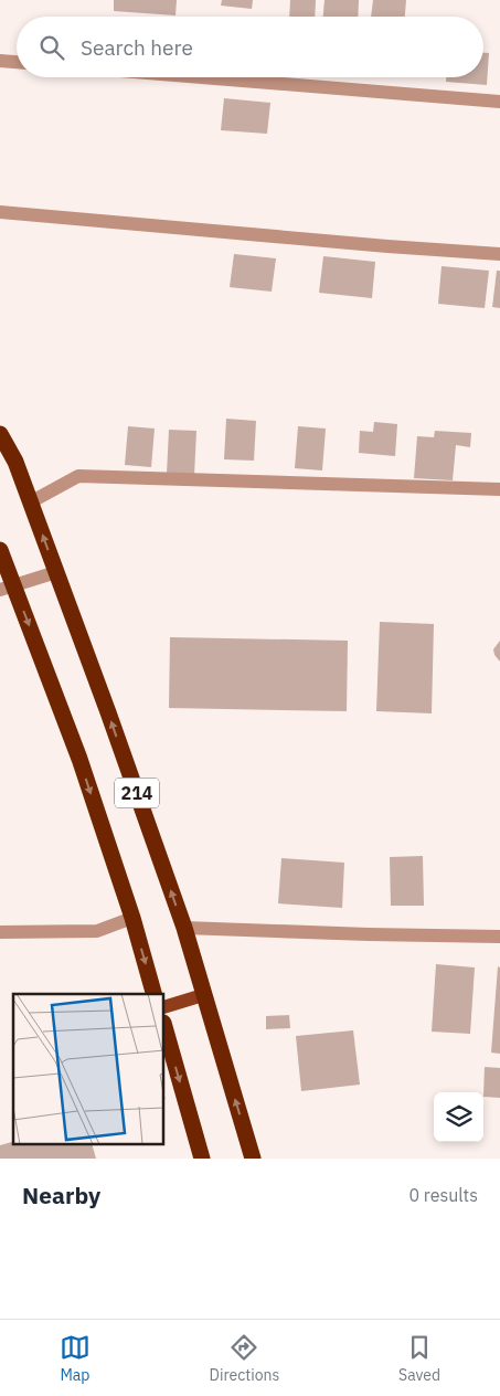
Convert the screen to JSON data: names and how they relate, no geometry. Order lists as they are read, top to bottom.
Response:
{
  "streets": {
    "highway": ["214"]
  },
  "page": {
    "search": "Search here",
    "heading": ["Nearby", "0 results"],
    "nav": ["Map", "Directions", "Saved"]
  }
}
